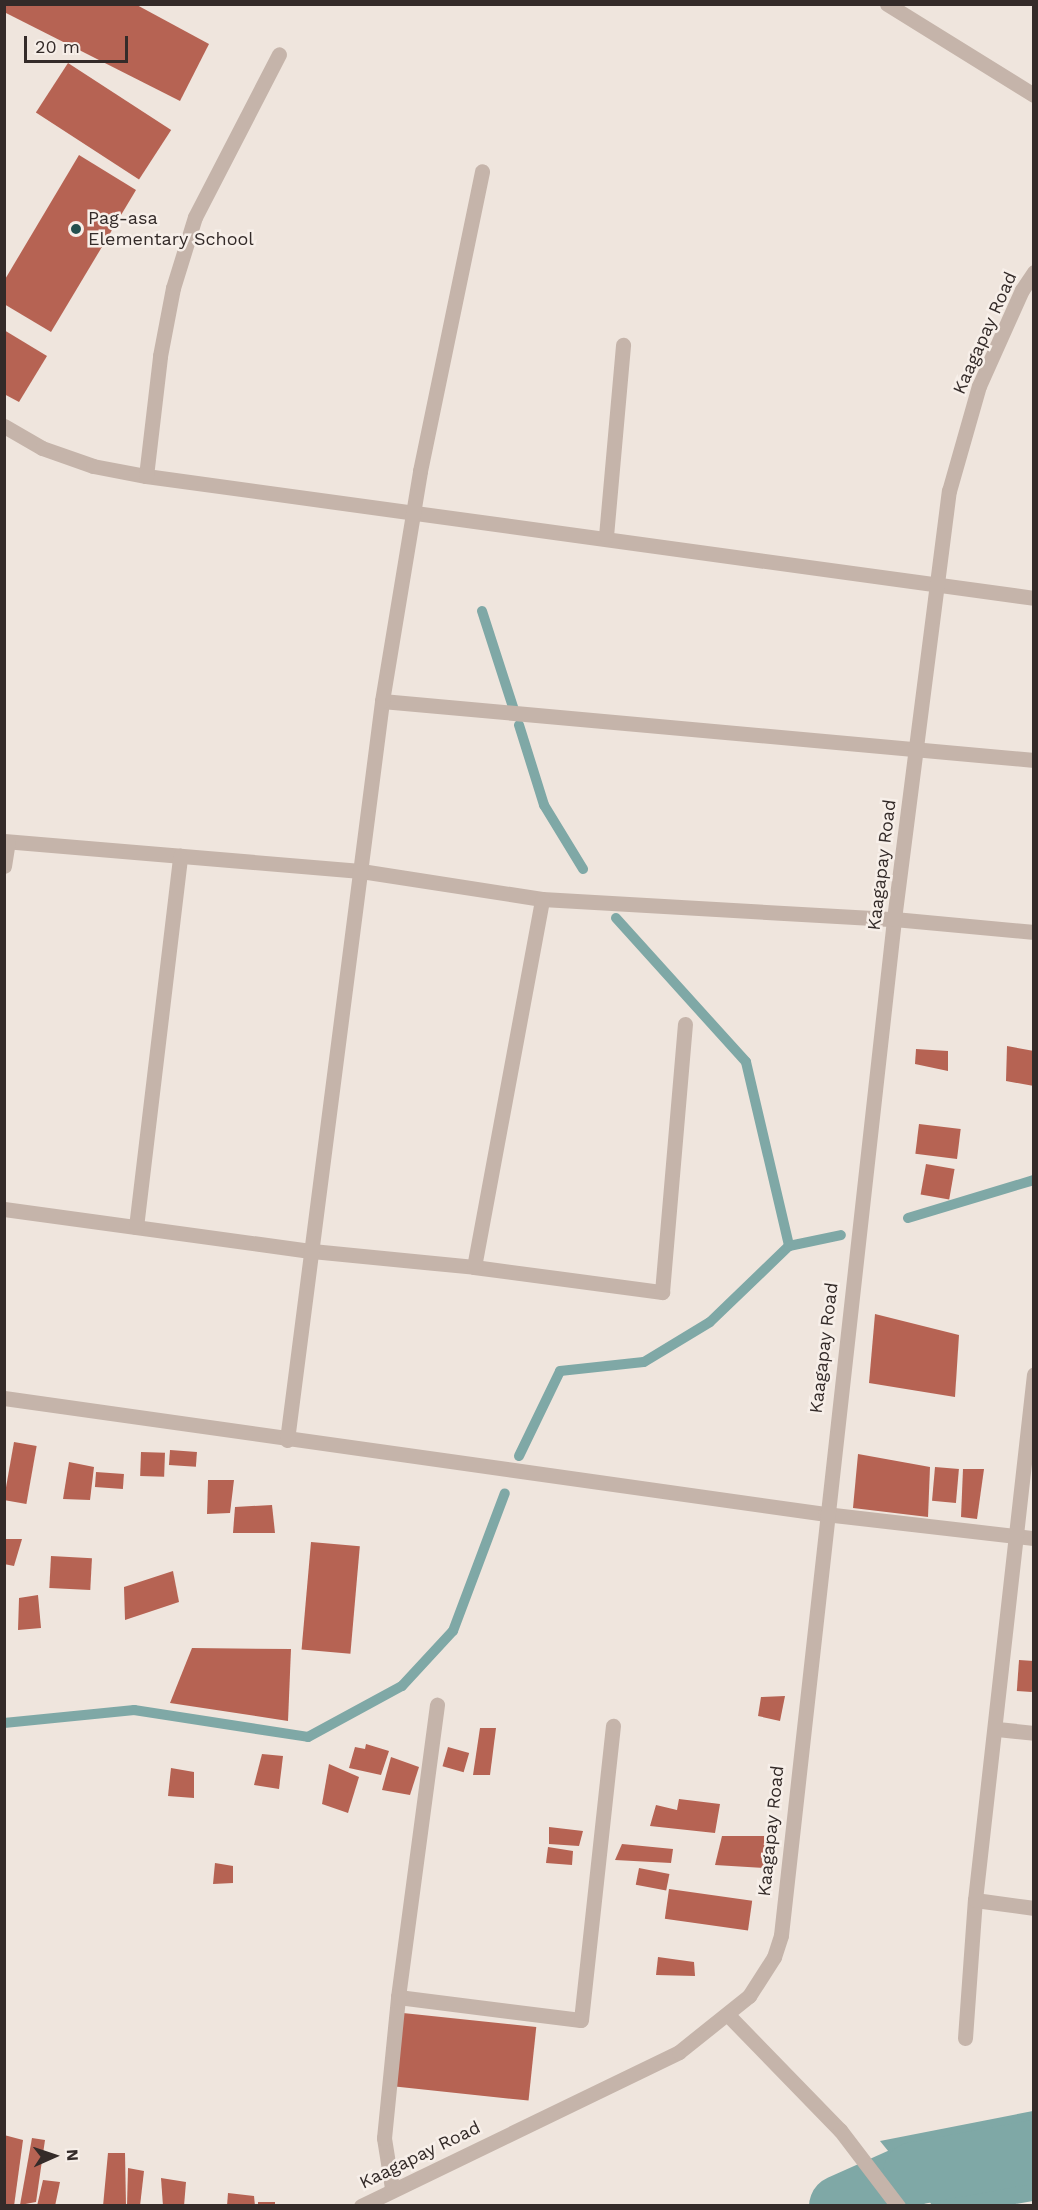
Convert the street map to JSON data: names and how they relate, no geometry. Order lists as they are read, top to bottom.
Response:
{
  "streets": {
    "street": ["Kaagapay Road"]
  },
  "places": ["Pag-asa Elementary School"],
  "scale_bar": "20 m",
  "north": "right"
}
